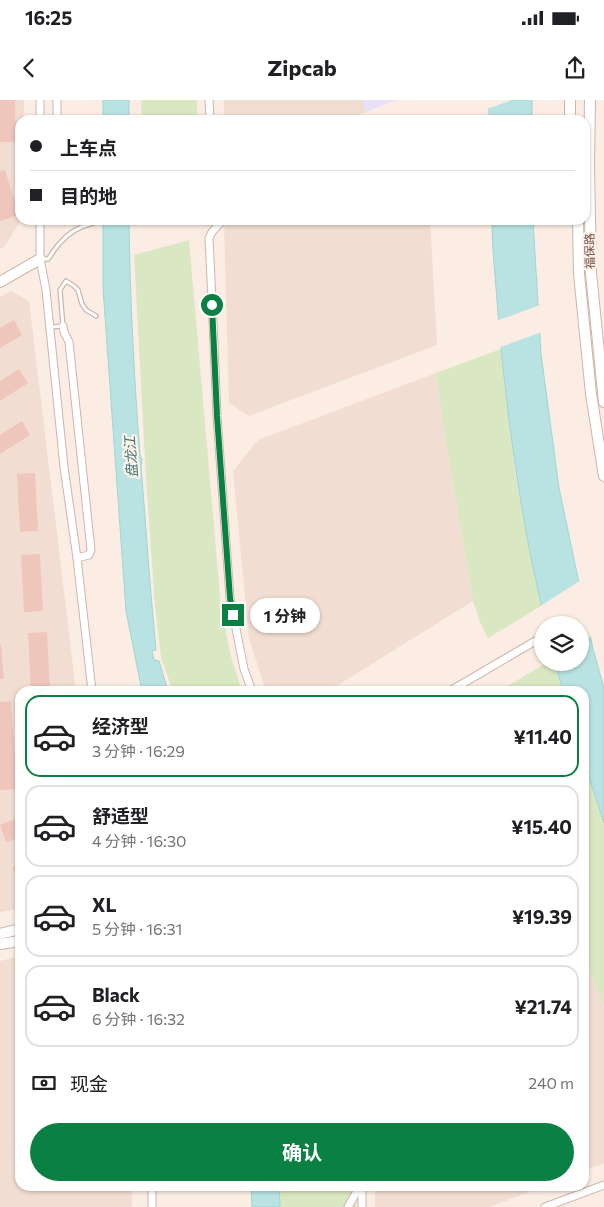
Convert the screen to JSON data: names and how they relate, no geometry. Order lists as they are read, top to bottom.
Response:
{
  "streets": {
    "main road": ["福保路"]
  },
  "water": ["盘龙江"],
  "page": {
    "status": "16:25",
    "header": "Zipcab",
    "banner": ["上车点", "目的地"],
    "bubble": "1 分钟",
    "list": [
      {
        "name": "经济型",
        "note": "3 分钟 · 16:29",
        "value": "¥11.40"
      },
      {
        "name": "舒适型",
        "note": "4 分钟 · 16:30",
        "value": "¥15.40"
      },
      {
        "name": "XL",
        "note": "5 分钟 · 16:31",
        "value": "¥19.39"
      },
      {
        "name": "Black",
        "note": "6 分钟 · 16:32",
        "value": "¥21.74"
      }
    ],
    "pay": ["现金", "240 m"],
    "buttons": "确认"
  }
}
